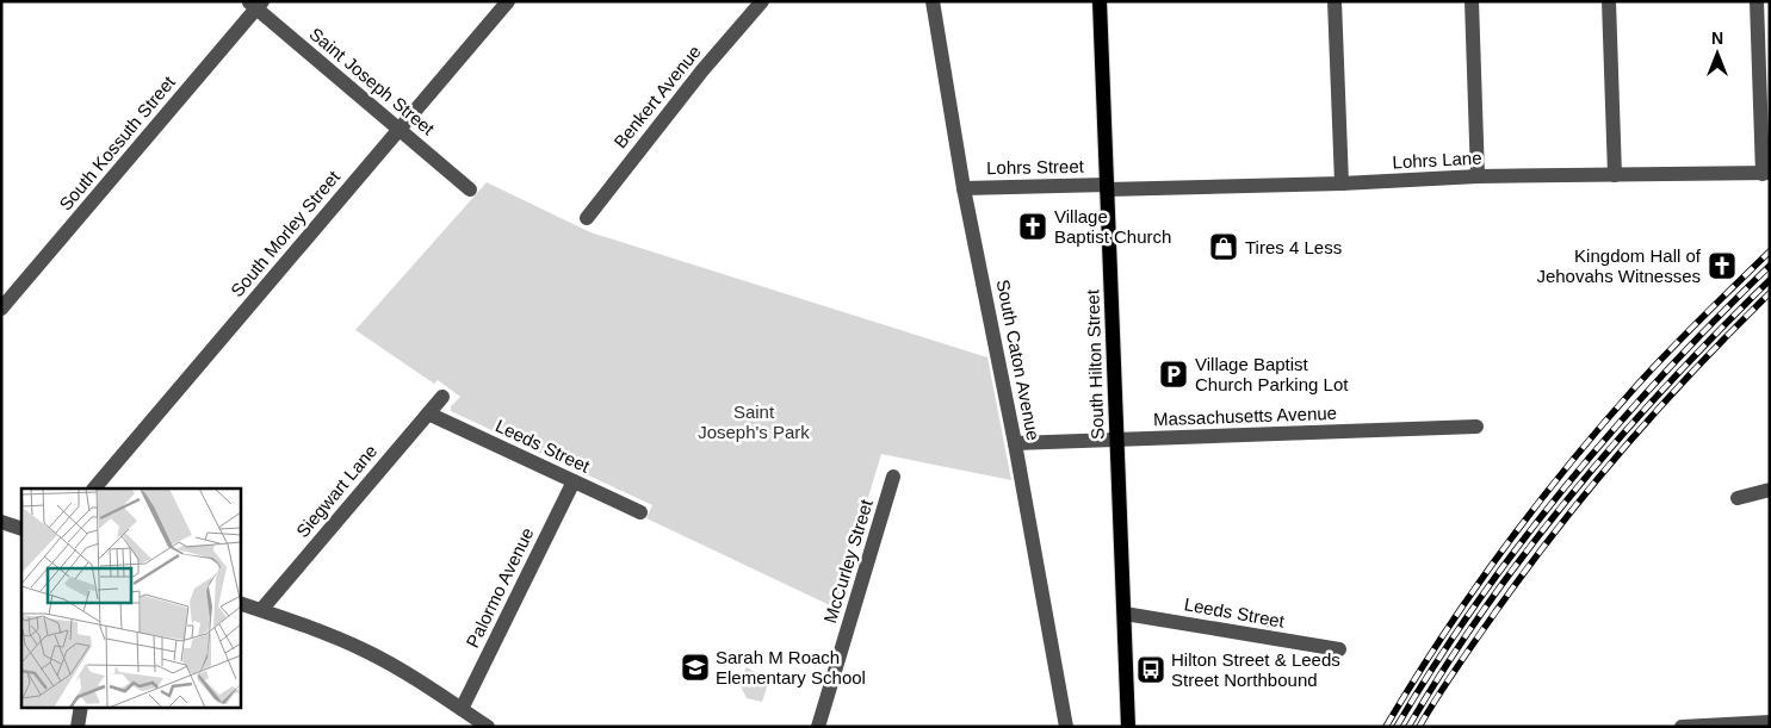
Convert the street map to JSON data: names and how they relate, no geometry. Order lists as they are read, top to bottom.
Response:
{
  "streets": {
    "main road": ["South Hilton Street"],
    "street": [
      "Saint Joseph Street",
      "Benkert Avenue",
      "South Kossuth Street",
      "Lohrs Lane",
      "Lohrs Street",
      "South Morley Street",
      "South Caton Avenue",
      "Massachusetts Avenue",
      "Leeds Street",
      "Siegwart Lane",
      "McCurley Street",
      "Palormo Avenue"
    ]
  },
  "crossings": [
    ["Saint Joseph Street", "South Kossuth Street"],
    ["Saint Joseph Street", "South Morley Street"],
    ["Lohrs Lane", "Lohrs Street"],
    ["Lohrs Lane", "South Hilton Street"],
    ["Lohrs Street", "South Caton Avenue"],
    ["Lohrs Street", "South Hilton Street"],
    ["South Caton Avenue", "Massachusetts Avenue"],
    ["South Hilton Street", "Massachusetts Avenue"],
    ["South Hilton Street", "Leeds Street"],
    ["Leeds Street", "Siegwart Lane"],
    ["Leeds Street", "Palormo Avenue"]
  ],
  "parks": ["Saint Joseph's Park"],
  "places": {
    "church": ["Village Baptist Church", "Kingdom Hall of Jehovahs Witnesses"],
    "shop": ["Tires 4 Less"],
    "parking": ["Village Baptist Church Parking Lot"],
    "school or university": ["Sarah M Roach Elementary School"],
    "bus stop": ["Hilton Street & Leeds Street Northbound"]
  },
  "north": "top"
}
